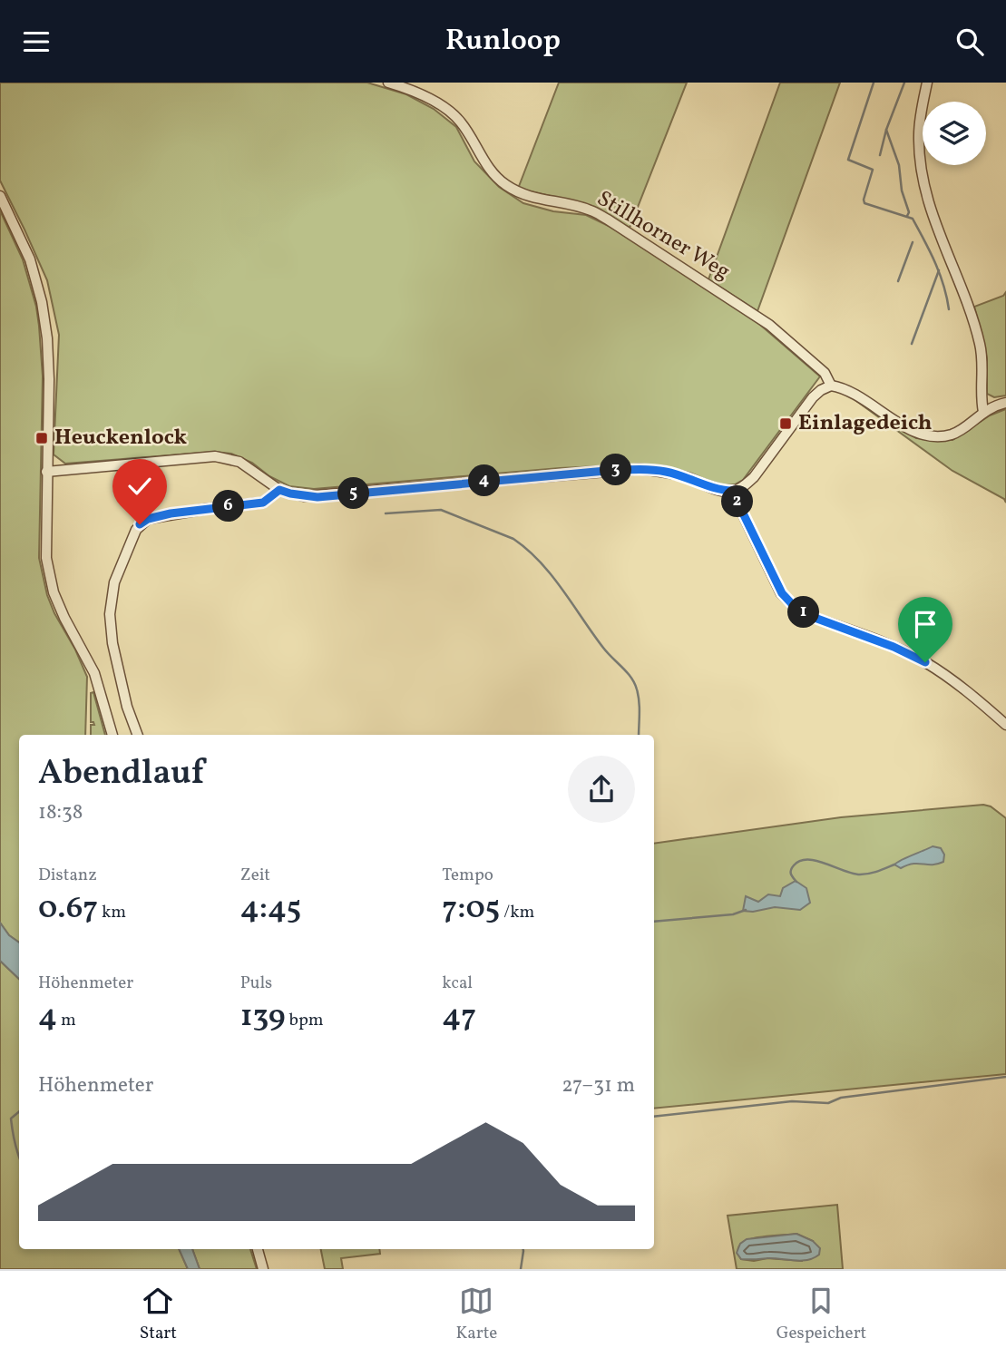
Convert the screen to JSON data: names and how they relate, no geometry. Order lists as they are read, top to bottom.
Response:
{
  "streets": {
    "street": ["Stillhorner Weg"]
  },
  "places": {
    "transit": ["Einlagedeich", "Heuckenlock"]
  },
  "page": {
    "header": "Runloop",
    "pins": [
      "3",
      "4",
      "5",
      "2",
      "6",
      "1"
    ],
    "heading": ["Abendlauf", "18:38"],
    "stats": [
      ["Distanz", "0.67 km"],
      ["Zeit", "4:45"],
      ["Tempo", "7:05 /km"],
      ["Höhenmeter", "4 m"],
      ["Puls", "139 bpm"],
      ["kcal", "47"]
    ],
    "chart": ["Höhenmeter", "27–31 m"],
    "tabs": ["Start", "Karte", "Gespeichert"]
  }
}
